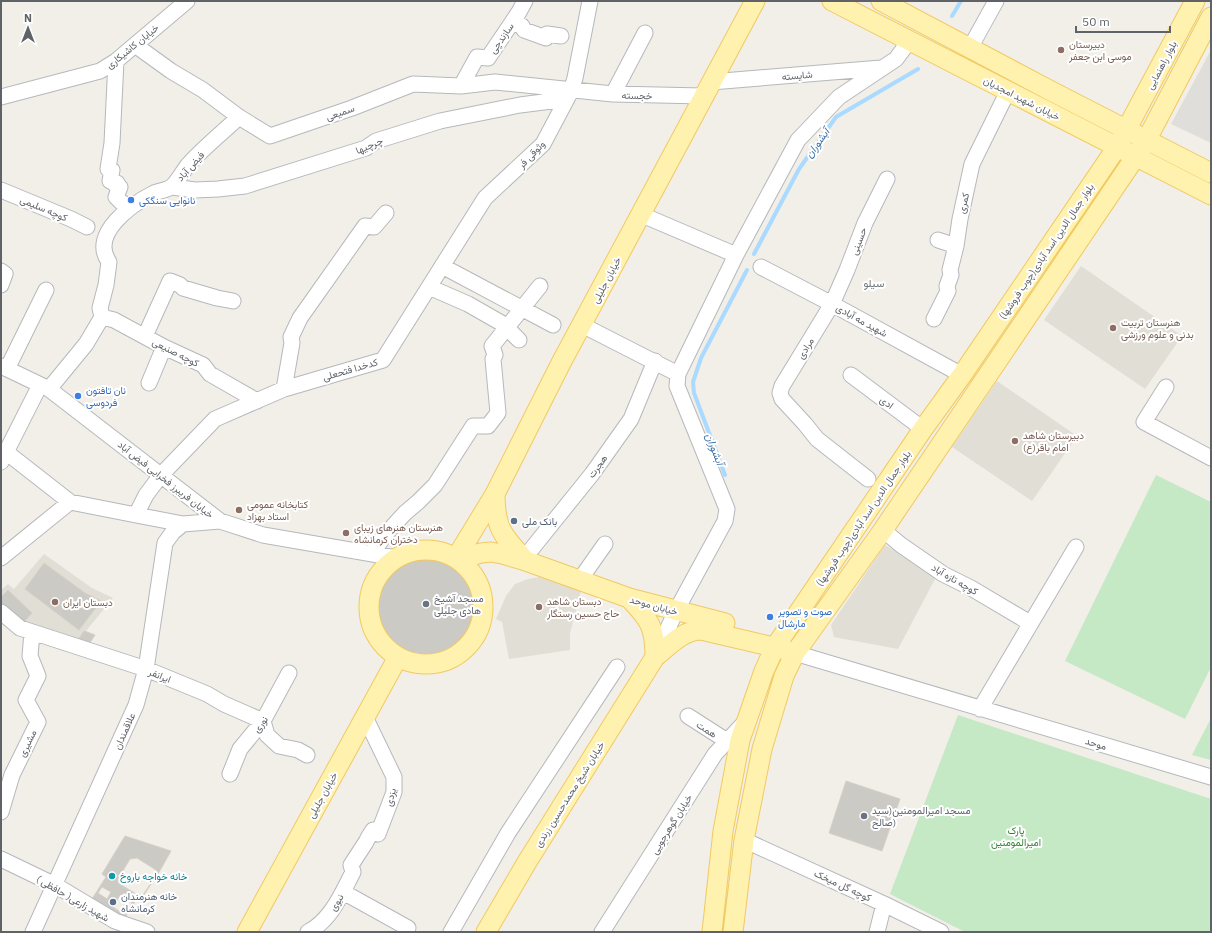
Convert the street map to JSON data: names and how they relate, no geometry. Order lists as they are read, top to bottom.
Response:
{
  "streets": {
    "main road": [
      "بلوار راهنمایی",
      "خیابان شهید امجدیان",
      "بلوار جمال الدین اسد آبادی(چوب فروشها)",
      "خیابان جلیلی",
      "خیابان موحد",
      "خیابان شیخ محمدحسین زرندی"
    ],
    "street": [
      "سازندچی",
      "خیابان کاشیکاری",
      "شایسته",
      "خجسته",
      "سمیعی",
      "چرچیها",
      "وثوقی فر",
      "فیض آباد",
      "کمری",
      "کوچه سلیمی",
      "حسینی",
      "شهید مه آبادی",
      "مرادی",
      "کوچه صنیعی",
      "کدخدا فتحعلی",
      "ادی",
      "هجرت",
      "خیابان فریبرز فخرایی فیض آباد",
      "کوچه تازه آباد",
      "ایرانفر",
      "نوری",
      "همت",
      "علاقمندان",
      "مشیری",
      "موحد",
      "یزدی",
      "خیابان گوهرجویی",
      "کوچه گل میخک",
      "شهید زارعی( حافظی )",
      "نبوی"
    ]
  },
  "crossings": [
    ["سازندچی", "سمیعی"],
    ["خیابان کاشیکاری", "سمیعی"],
    ["بلوار راهنمایی", "خیابان شهید امجدیان"],
    ["بلوار راهنمایی", "بلوار جمال الدین اسد آبادی(چوب فروشها)"],
    ["شایسته", "خجسته"],
    ["شایسته", "خیابان جلیلی"],
    ["خجسته", "سمیعی"],
    ["خجسته", "چرچیها"],
    ["خجسته", "وثوقی فر"],
    ["خجسته", "خیابان جلیلی"],
    ["خیابان شهید امجدیان", "کمری"],
    ["خیابان شهید امجدیان", "بلوار جمال الدین اسد آبادی(چوب فروشها)"],
    ["سمیعی", "چرچیها"],
    ["سمیعی", "وثوقی فر"],
    ["سمیعی", "فیض آباد"],
    ["چرچیها", "وثوقی فر"],
    ["چرچیها", "فیض آباد"],
    ["وثوقی فر", "کدخدا فتحعلی"],
    ["فیض آباد", "کوچه صنیعی"],
    ["حسینی", "شهید مه آبادی"],
    ["حسینی", "مرادی"],
    ["بلوار جمال الدین اسد آبادی(چوب فروشها)", "شهید مه آبادی"],
    ["بلوار جمال الدین اسد آبادی(چوب فروشها)", "ادی"],
    ["بلوار جمال الدین اسد آبادی(چوب فروشها)", "کوچه تازه آباد"],
    ["بلوار جمال الدین اسد آبادی(چوب فروشها)", "خیابان موحد"],
    ["بلوار جمال الدین اسد آبادی(چوب فروشها)", "موحد"],
    ["بلوار جمال الدین اسد آبادی(چوب فروشها)", "خیابان شیخ محمدحسین زرندی"],
    ["بلوار جمال الدین اسد آبادی(چوب فروشها)", "خیابان گوهرجویی"],
    ["بلوار جمال الدین اسد آبادی(چوب فروشها)", "کوچه گل میخک"],
    ["خیابان جلیلی", "خیابان فریبرز فخرایی فیض آباد"],
    ["خیابان جلیلی", "خیابان موحد"],
    ["خیابان جلیلی", "یزدی"],
    ["شهید مه آبادی", "مرادی"],
    ["کوچه صنیعی", "کدخدا فتحعلی"],
    ["کدخدا فتحعلی", "خیابان فریبرز فخرایی فیض آباد"],
    ["هجرت", "خیابان موحد"],
    ["خیابان فریبرز فخرایی فیض آباد", "خیابان موحد"],
    ["خیابان موحد", "خیابان شیخ محمدحسین زرندی"],
    ["ایرانفر", "نوری"],
    ["ایرانفر", "علاقمندان"],
    ["ایرانفر", "مشیری"],
    ["همت", "خیابان گوهرجویی"],
    ["علاقمندان", "شهید زارعی( حافظی )"],
    ["یزدی", "نبوی"]
  ],
  "districts": ["سیلو"],
  "water": ["آبشوران"],
  "parks": ["پارک امیرالمومنین"],
  "places": [
    "دبیرستان موسی ابن جعفر",
    "نانوایی سنگکی",
    "هنرستان تربیت بدنی و علوم ورزشی",
    "نان تافتون فردوسی",
    "دبیرستان شاهد امام باقر(ع)",
    "کتابخانه عمومی استاد بهزاد",
    "بانک ملی",
    "هنرستان هنرهای زیبای دختران کرمانشاه",
    "دبستان ایران",
    "مسجد آشیخ هادی جلیلی",
    "دبستان شاهد حاج حسین رستگار",
    "صوت و تصویر مارشال",
    "مسجد امیرالمومنین(سید صالح)",
    "خانه خواجه باروخ",
    "خانه هنرمندان کرمانشاه"
  ],
  "scale_bar": "50 m",
  "north": "top"
}
